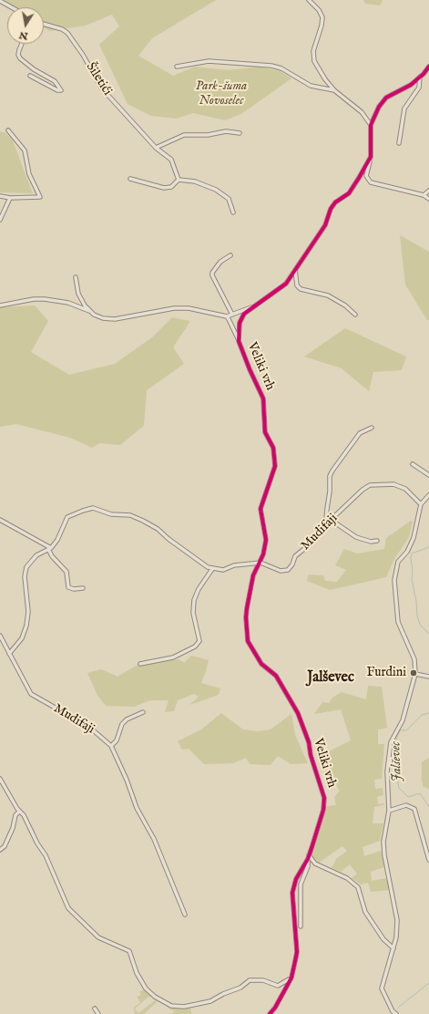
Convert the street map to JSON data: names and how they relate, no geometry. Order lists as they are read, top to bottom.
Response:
{
  "streets": {
    "street": ["Šiletići", "Veliki vrh", "Mudifaji"]
  },
  "crossings": [
    ["Veliki vrh", "Mudifaji"]
  ],
  "districts": ["Jalševec"],
  "water": ["Jalševec"],
  "parks": ["Park-šuma Novoselec"],
  "places": ["Furdini"],
  "north": "bottom"
}
